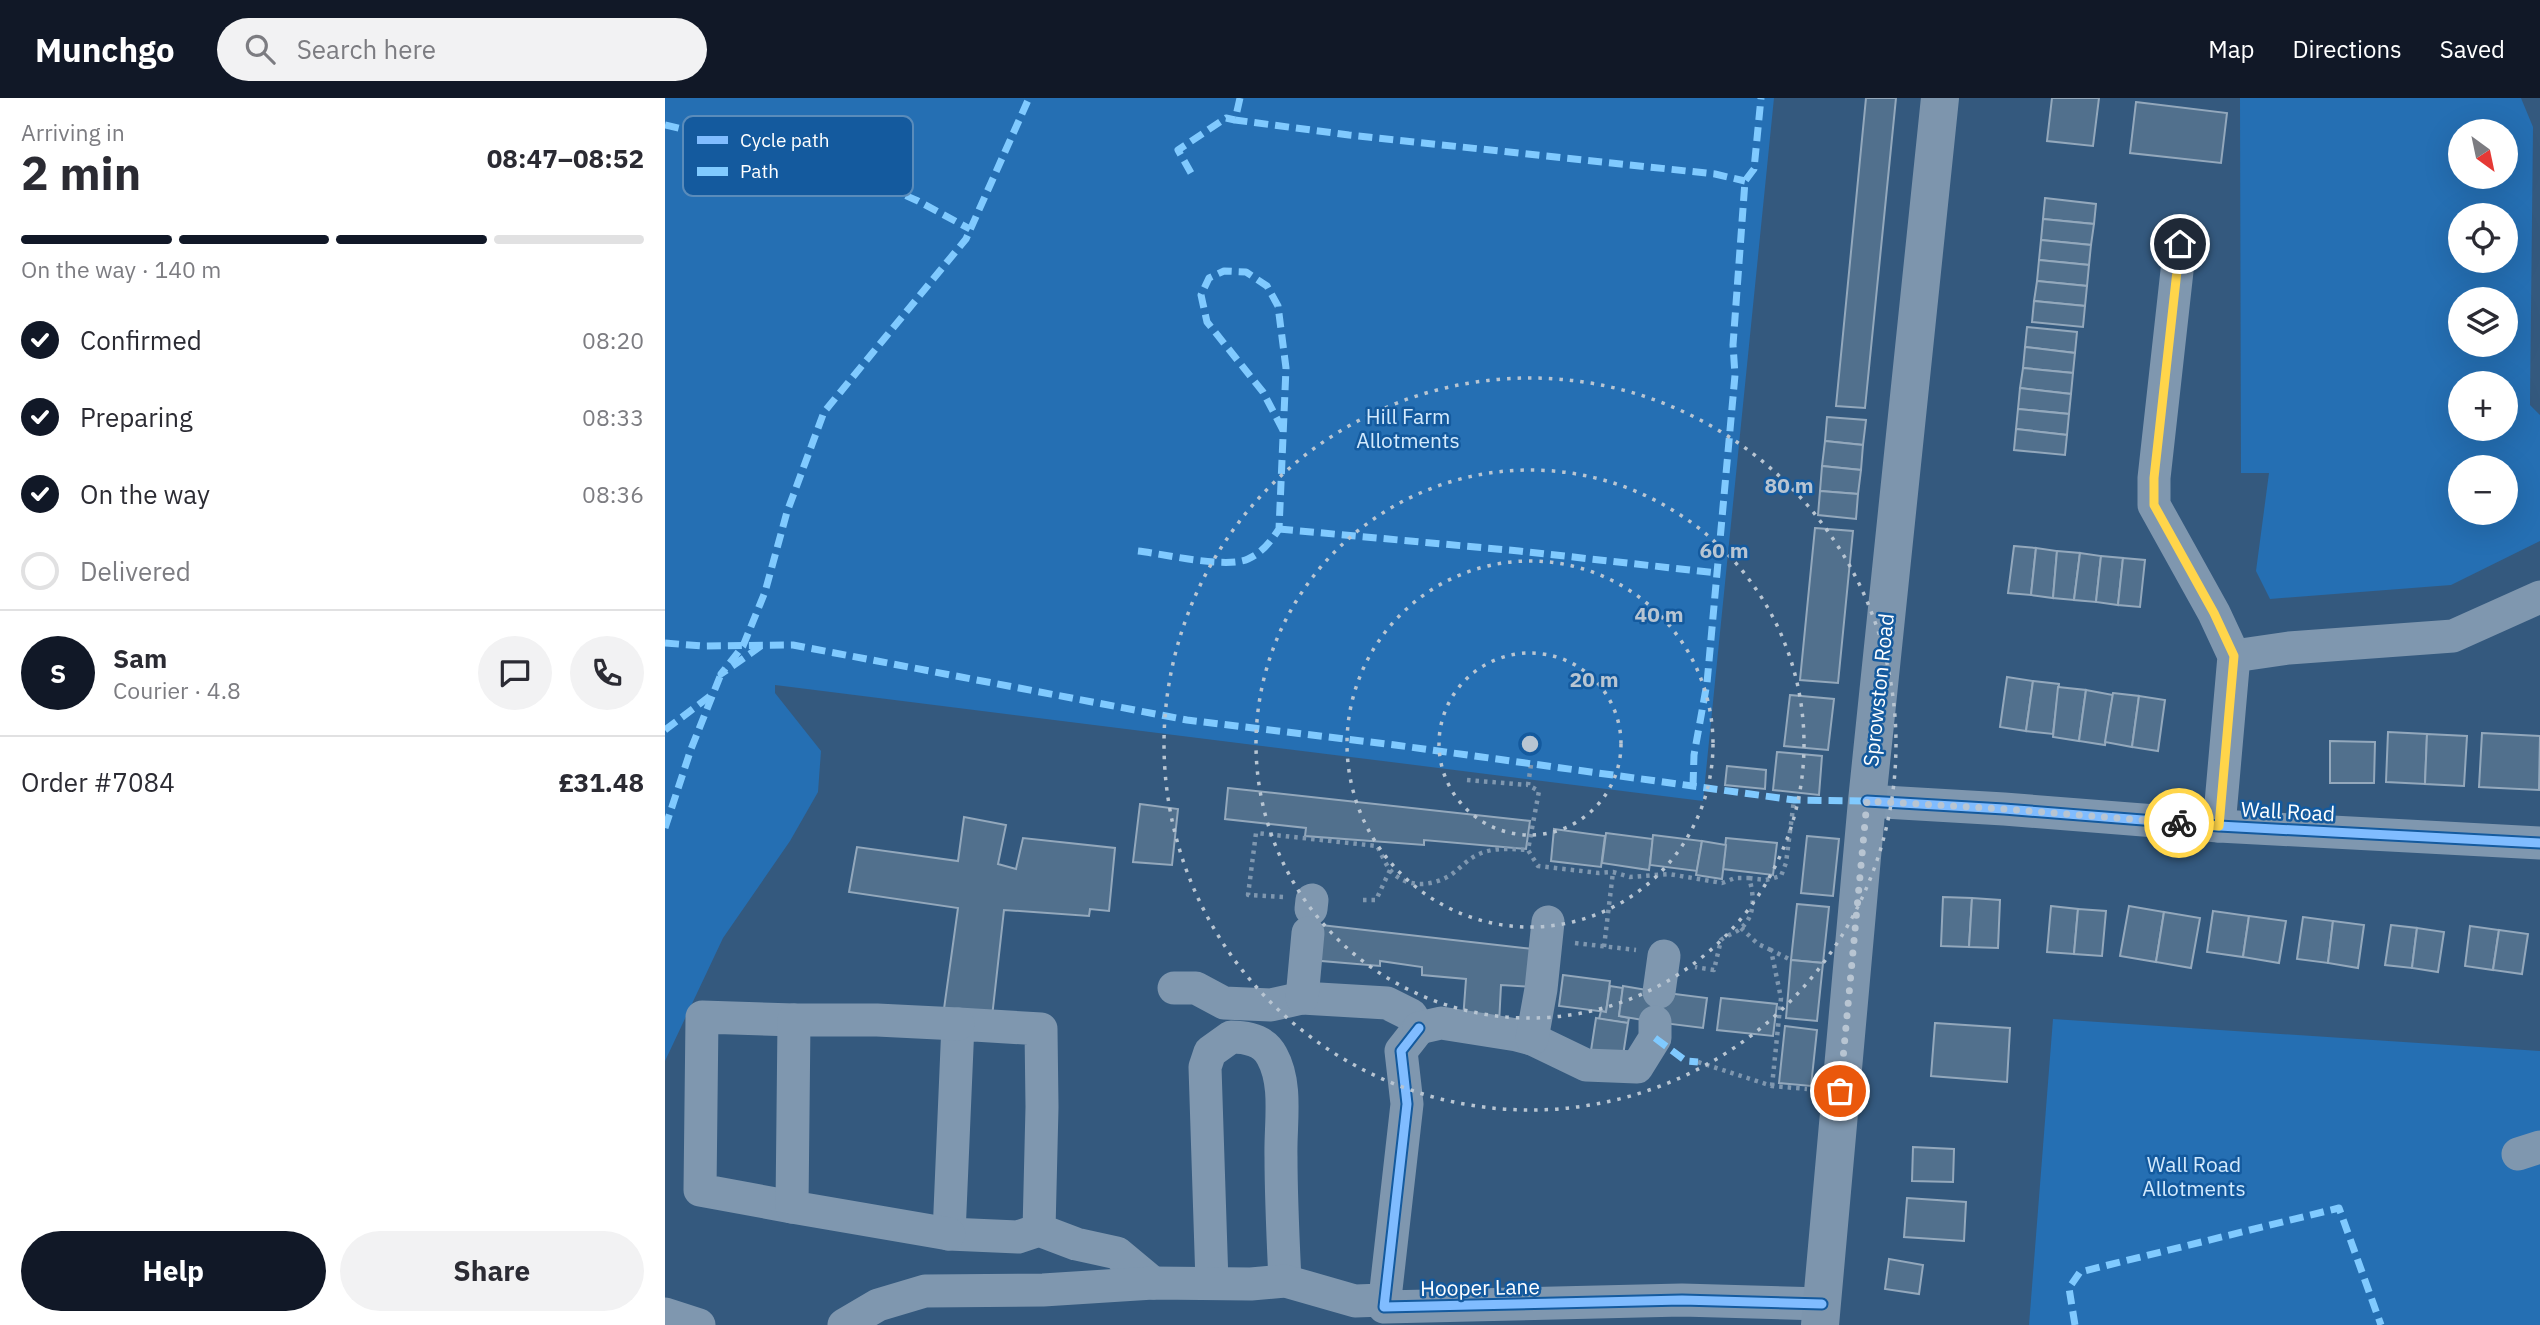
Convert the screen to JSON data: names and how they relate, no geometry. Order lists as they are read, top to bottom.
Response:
{
  "streets": {
    "main road": ["Sprowston Road"],
    "street": ["Wall Road", "Hooper Lane"]
  },
  "crossings": [
    ["Sprowston Road", "Wall Road"],
    ["Sprowston Road", "Hooper Lane"]
  ],
  "parks": ["Hill Farm Allotments", "Wall Road Allotments"],
  "legend": ["Cycle path", "Path"],
  "north": "bottom right",
  "page": {
    "header": "Munchgo",
    "search": "Search here",
    "nav": ["Map", "Directions", "Saved"],
    "heading": ["2 min", "Arriving in", "08:47–08:52"],
    "panel": [
      "Sam",
      "Courier · 4.8",
      "Order #7084",
      "£31.48"
    ],
    "map_buttons": ["+", "−"],
    "bar": "On the way · 140 m",
    "list": [
      ["Confirmed", "08:20"],
      ["Preparing", "08:33"],
      ["On the way", "08:36"],
      "Delivered"
    ],
    "round": "S",
    "buttons": ["Help", "Share"]
  },
  "rings": [
    "80 m",
    "60 m",
    "40 m",
    "20 m"
  ]
}
